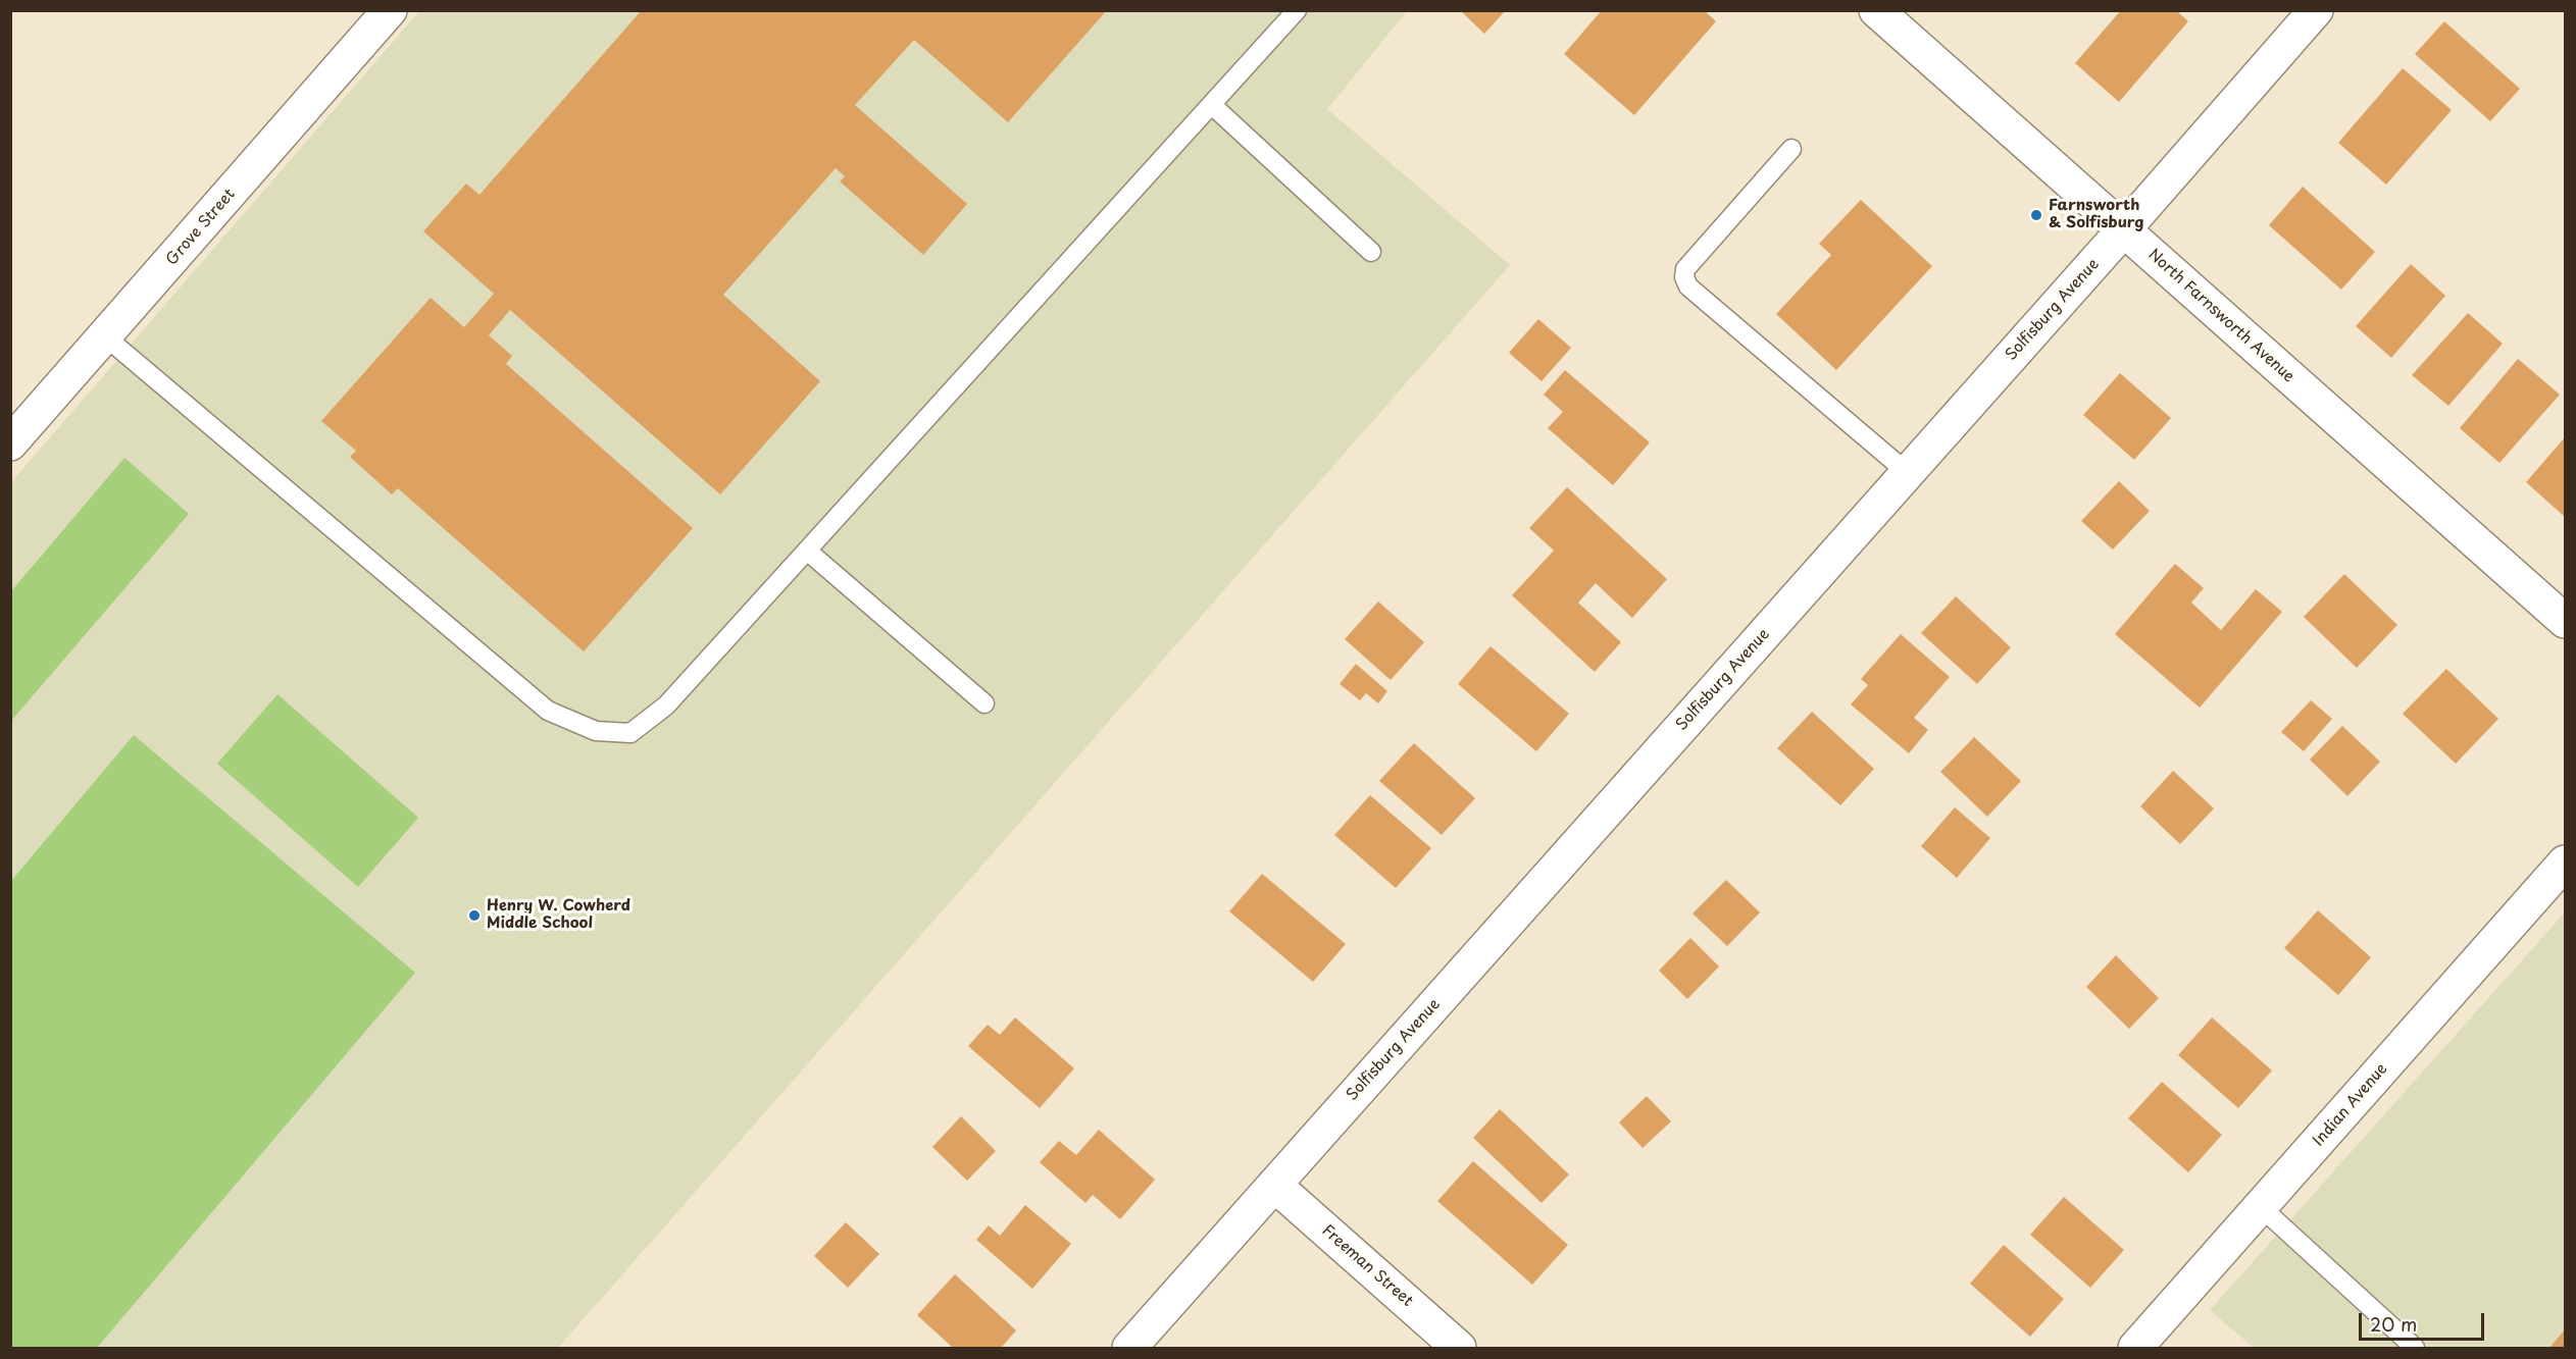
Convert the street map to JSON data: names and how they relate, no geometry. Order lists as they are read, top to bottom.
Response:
{
  "streets": {
    "street": [
      "Grove Street",
      "Solfisburg Avenue",
      "North Farnsworth Avenue",
      "Indian Avenue",
      "Freeman Street"
    ]
  },
  "crossings": [
    ["Solfisburg Avenue", "North Farnsworth Avenue"],
    ["Solfisburg Avenue", "Freeman Street"]
  ],
  "places": ["Farnsworth & Solfisburg", "Henry W. Cowherd Middle School"],
  "scale_bar": "20 m"
}
